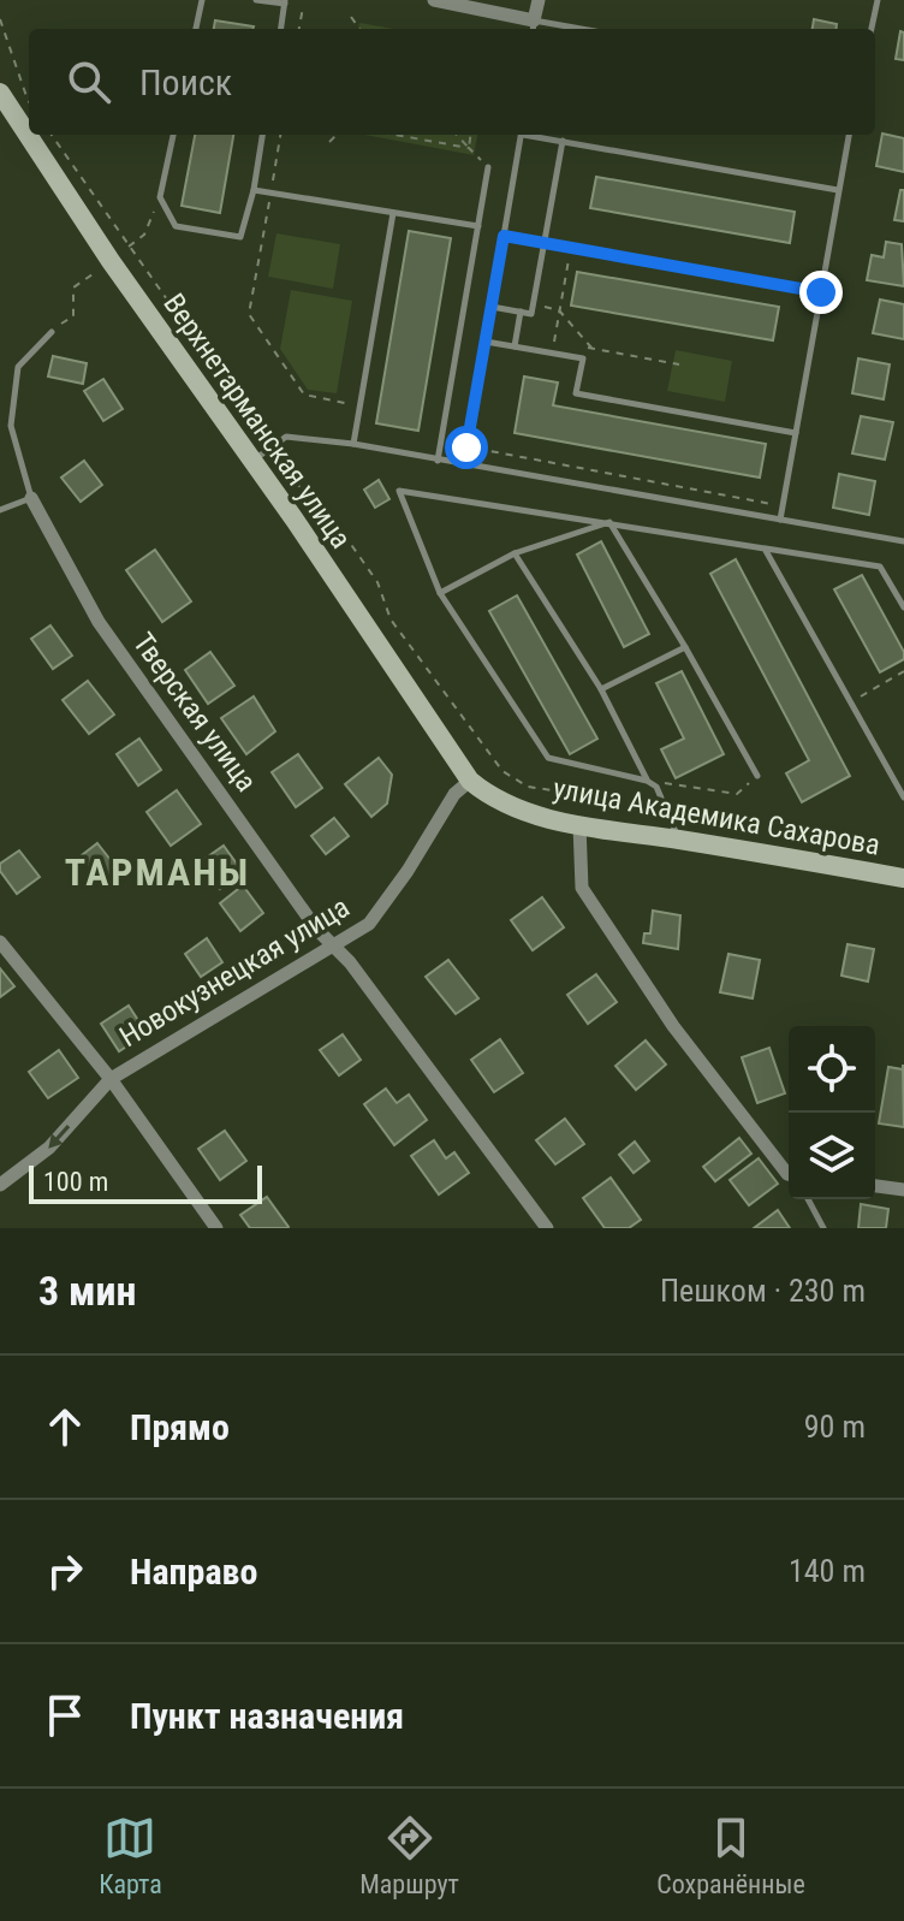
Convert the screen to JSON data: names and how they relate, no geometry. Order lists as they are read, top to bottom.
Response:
{
  "streets": {
    "street": [
      "Верхнетарманская улица",
      "Тверская улица",
      "улица Академика Сахарова",
      "Новокузнецкая улица"
    ]
  },
  "crossings": [
    ["Верхнетарманская улица", "улица Академика Сахарова"],
    ["Верхнетарманская улица", "Новокузнецкая улица"],
    ["Тверская улица", "Новокузнецкая улица"],
    ["улица Академика Сахарова", "Новокузнецкая улица"]
  ],
  "districts": ["ТАРМАНЫ"],
  "scale_bar": "100 m",
  "page": {
    "search": "Поиск",
    "scale": "100 m",
    "heading": ["3 мин", "Пешком · 230 m"],
    "list": [
      ["Прямо", "90 m"],
      ["Направо", "140 m"],
      "Пункт назначения"
    ],
    "nav": ["Карта", "Маршрут", "Сохранённые"]
  }
}
